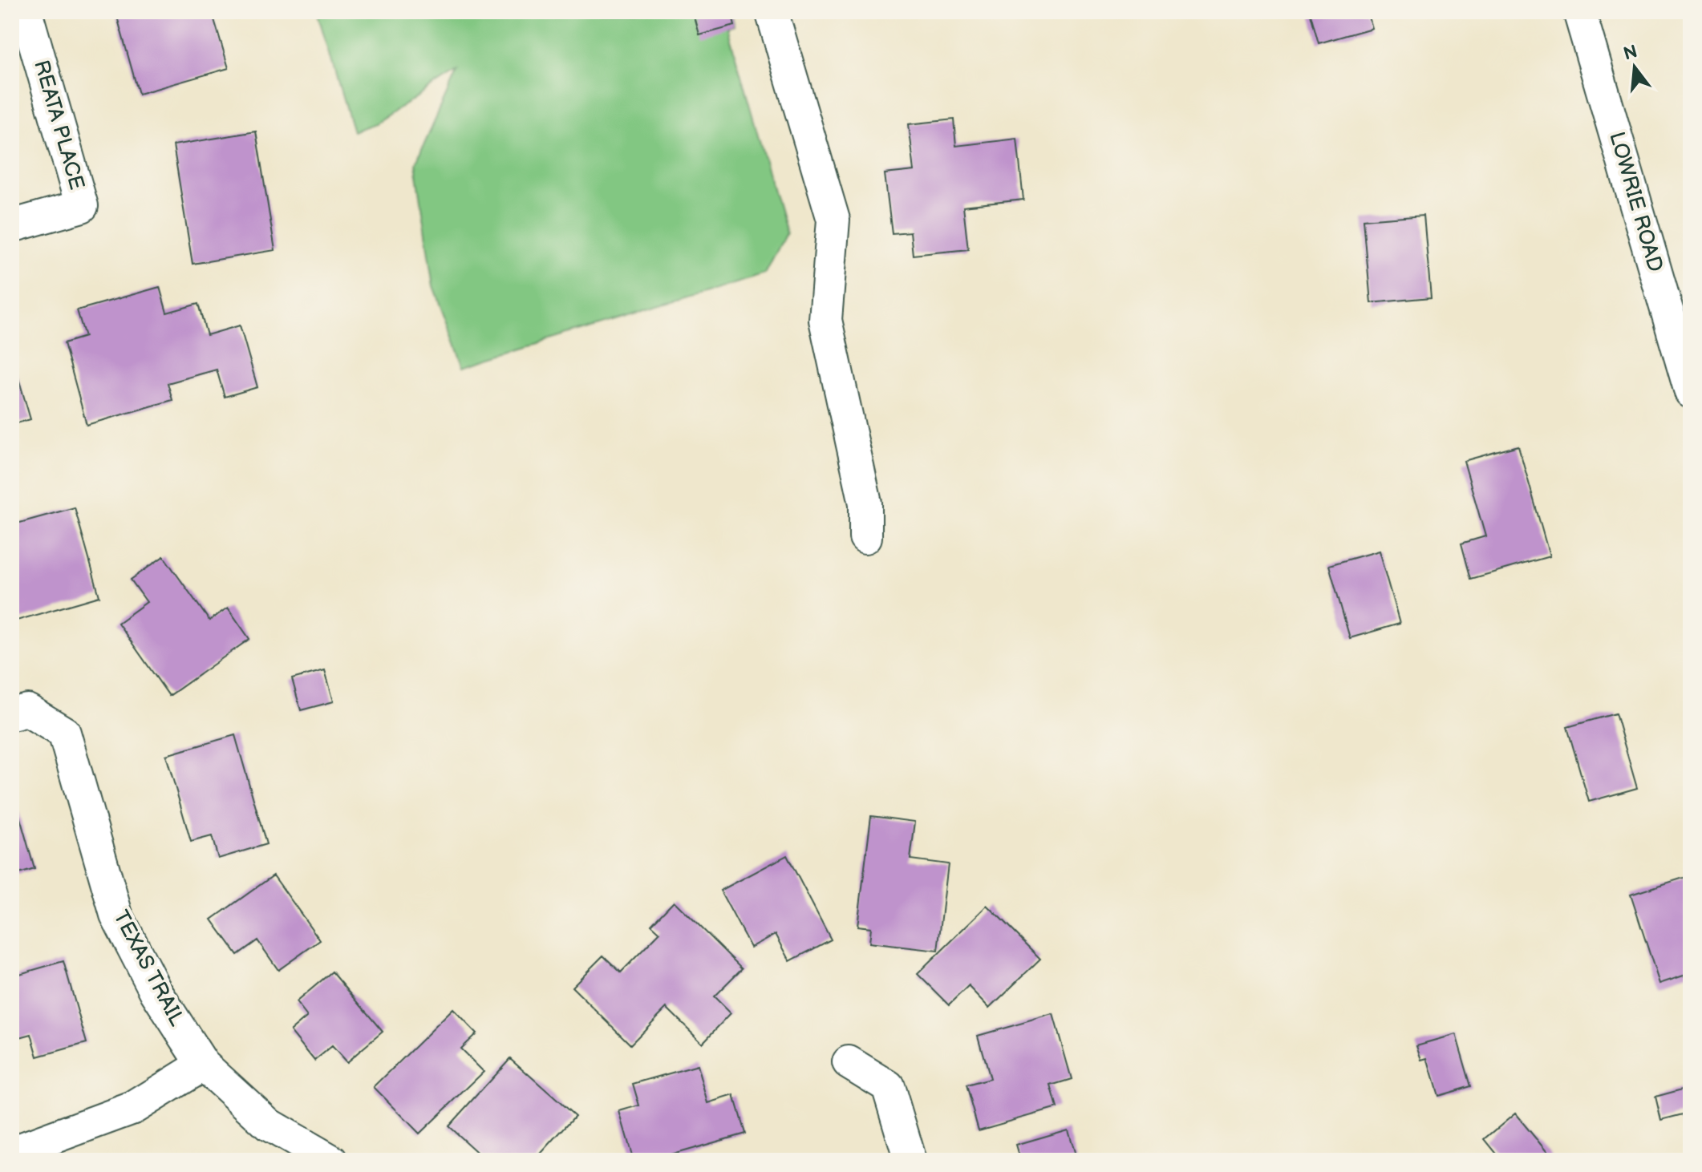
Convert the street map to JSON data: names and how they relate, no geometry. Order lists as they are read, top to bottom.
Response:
{
  "streets": {
    "street": ["REATA PLACE", "LOWRIE ROAD", "TEXAS TRAIL"]
  },
  "north": "top"
}
